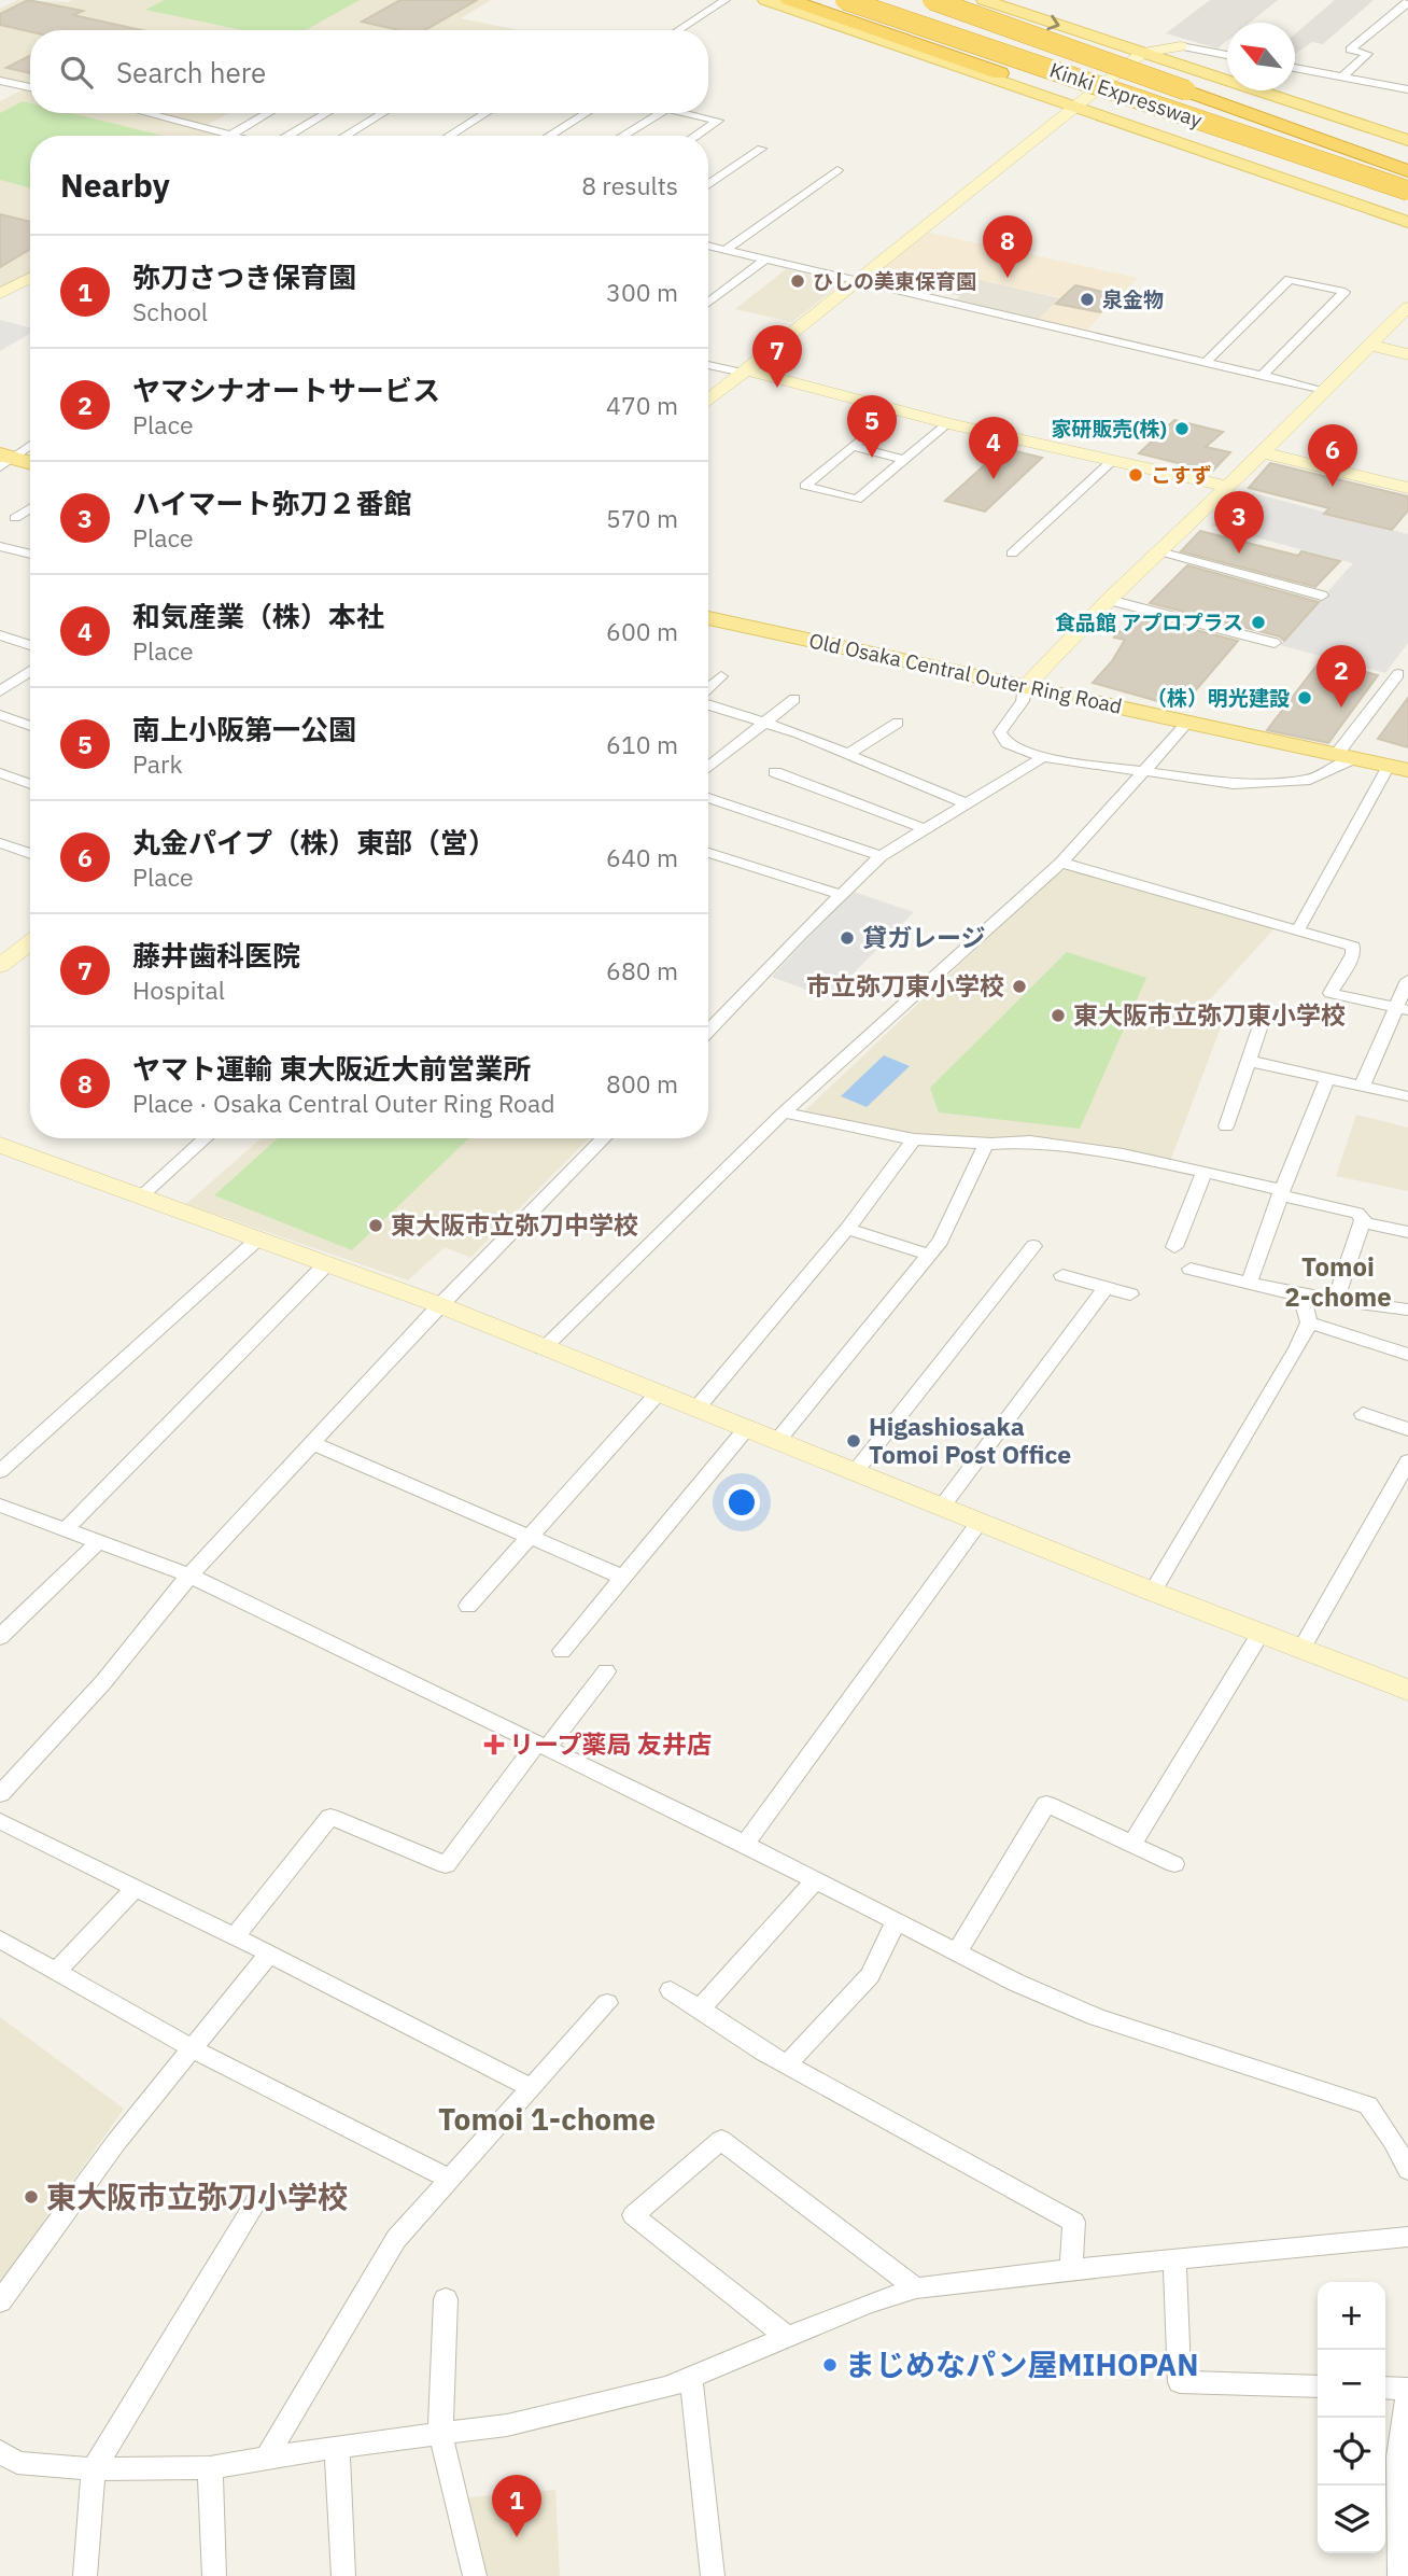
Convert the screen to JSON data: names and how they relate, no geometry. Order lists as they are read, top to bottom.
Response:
{
  "streets": {
    "highway": ["Kinki Expressway"],
    "main road": ["Old Osaka Central Outer Ring Road"]
  },
  "districts": ["Tomoi 2-chome", "Tomoi 1-chome"],
  "places": {
    "other": [
      "ひしの美東保育園",
      "泉金物",
      "家研販売(株)",
      "こすず",
      "食品館 アプロプラス",
      "（株）明光建設",
      "貸ガレージ",
      "市立弥刀東小学校",
      "東大阪市立弥刀東小学校",
      "東大阪市立弥刀中学校",
      "Higashiosaka Tomoi Post Office",
      "東大阪市立弥刀小学校",
      "まじめなパン屋MIHOPAN"
    ],
    "health": ["リープ薬局 友井店"]
  },
  "north": "top left",
  "page": {
    "search": "Search here",
    "heading": ["Nearby", "8 results"],
    "pins": [
      "8",
      "7",
      "5",
      "4",
      "6",
      "3",
      "2",
      "1"
    ],
    "list": [
      {
        "mark": "1",
        "name": "弥刀さつき保育園",
        "note": "School",
        "value": "300 m"
      },
      {
        "mark": "2",
        "name": "ヤマシナオートサービス",
        "note": "Place",
        "value": "470 m"
      },
      {
        "mark": "3",
        "name": "ハイマート弥刀２番館",
        "note": "Place",
        "value": "570 m"
      },
      {
        "mark": "4",
        "name": "和気産業（株）本社",
        "note": "Place",
        "value": "600 m"
      },
      {
        "mark": "5",
        "name": "南上小阪第一公園",
        "note": "Park",
        "value": "610 m"
      },
      {
        "mark": "6",
        "name": "丸金パイプ（株）東部（営）",
        "note": "Place",
        "value": "640 m"
      },
      {
        "mark": "7",
        "name": "藤井歯科医院",
        "note": "Hospital",
        "value": "680 m"
      },
      {
        "mark": "8",
        "name": "ヤマト運輸 東大阪近大前営業所",
        "note": "Place · Osaka Central Outer Ring Road",
        "value": "800 m"
      }
    ],
    "map_buttons": ["+", "−"]
  }
}
